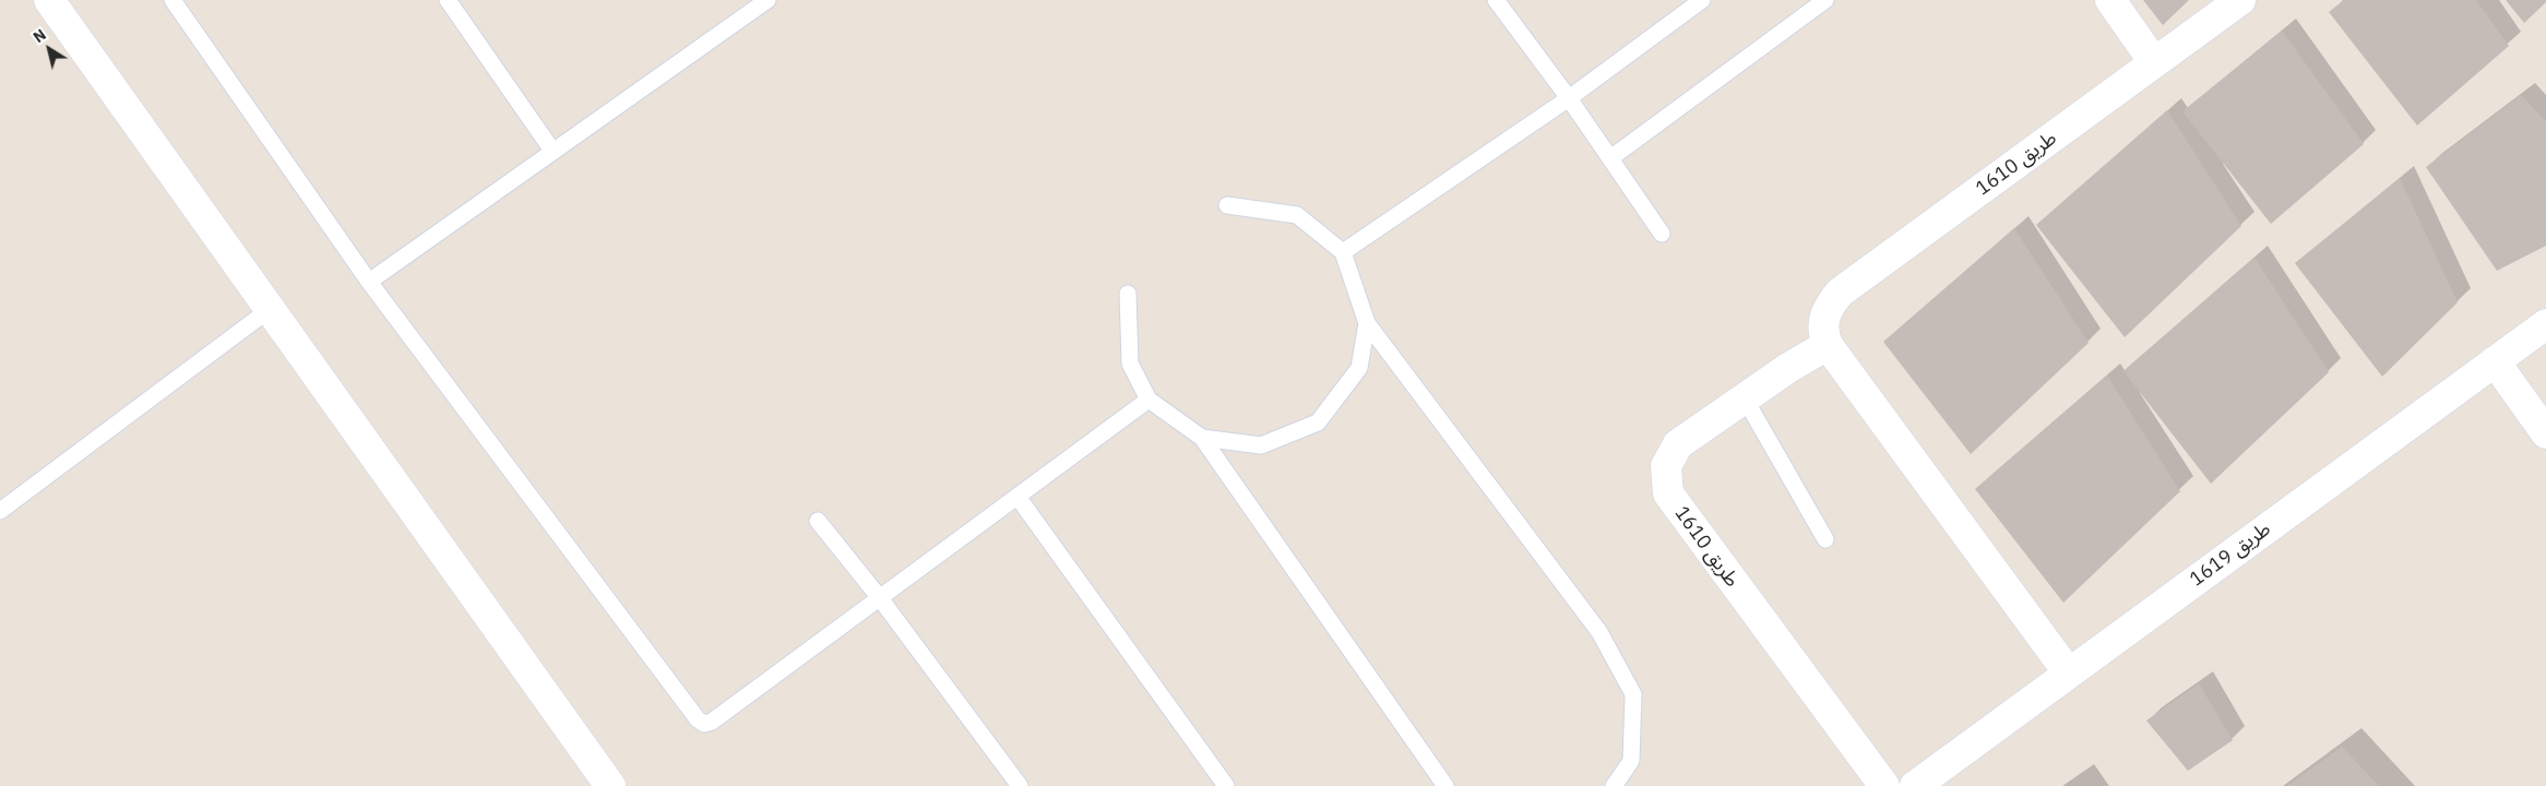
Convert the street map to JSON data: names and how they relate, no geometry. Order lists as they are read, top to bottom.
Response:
{
  "streets": {
    "street": ["طريق 1610", "طريق 1619"]
  },
  "crossings": [
    ["طريق 1610", "طريق 1619"]
  ],
  "north": "top left"
}
